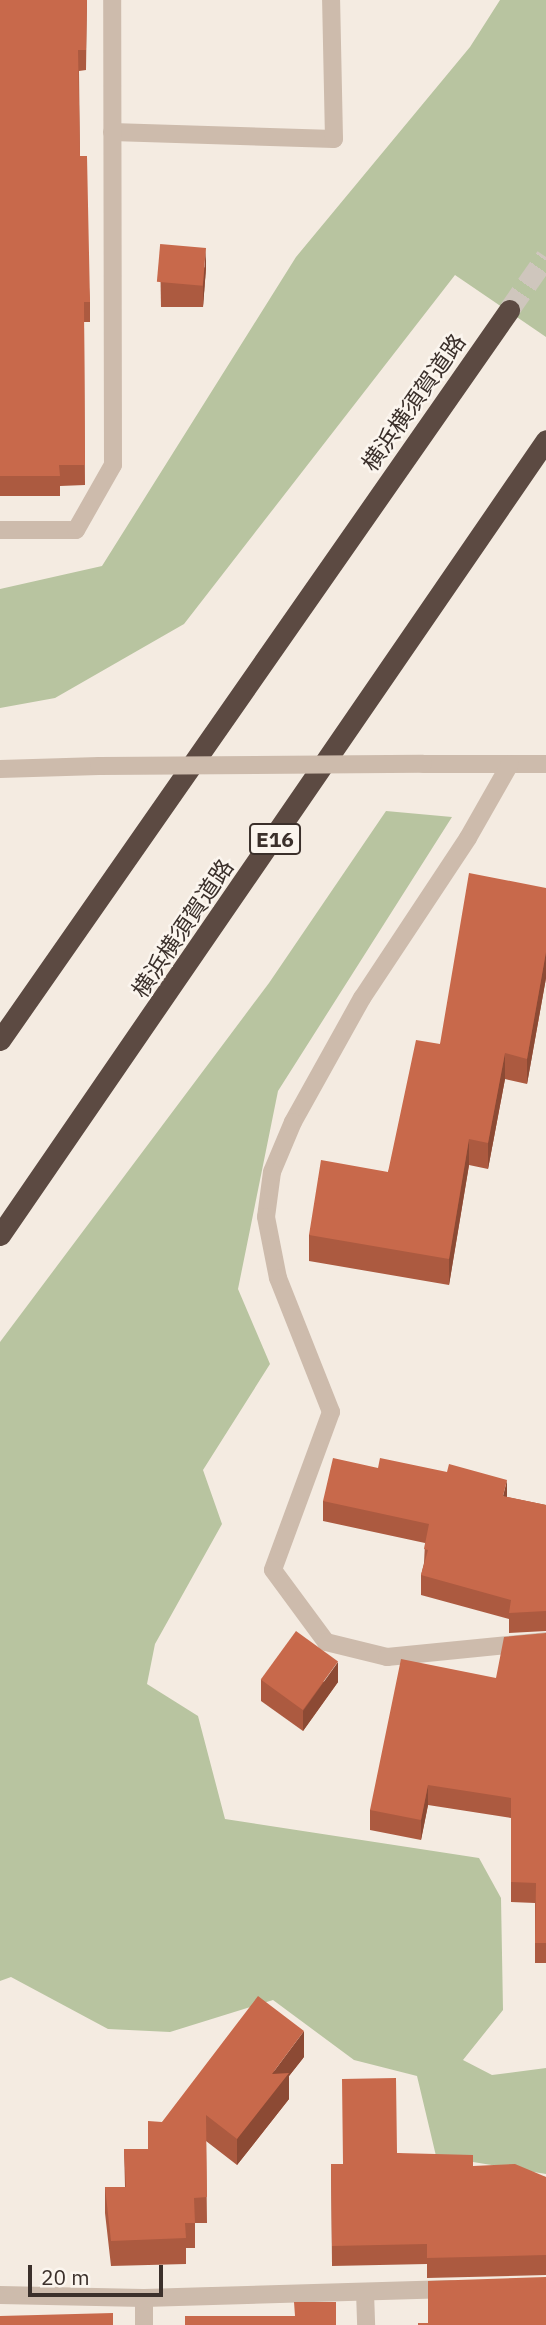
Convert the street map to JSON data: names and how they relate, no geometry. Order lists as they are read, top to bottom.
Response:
{
  "streets": {
    "highway": ["横浜横須賀道路", "E16"]
  },
  "scale_bar": "20 m"
}
